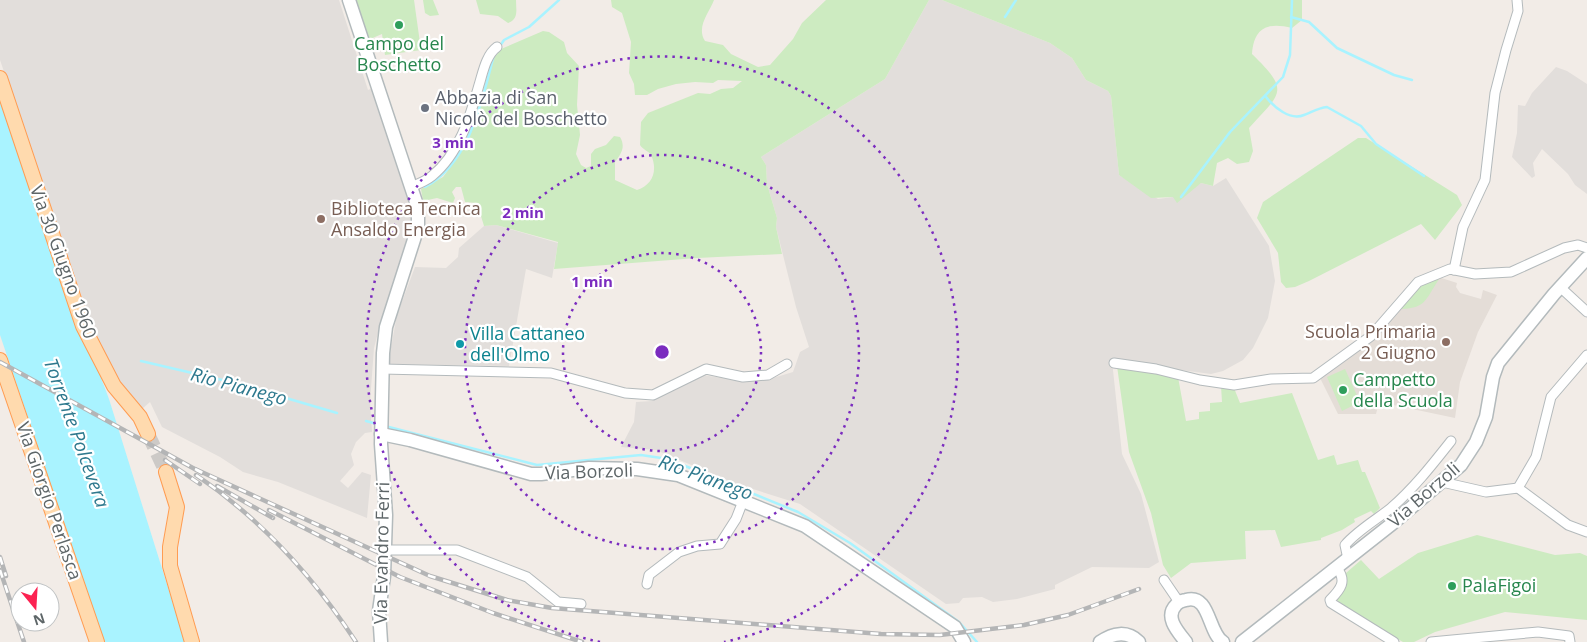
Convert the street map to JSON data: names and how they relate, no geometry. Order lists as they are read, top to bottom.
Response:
{
  "streets": {
    "main road": [
      "Via 30 Giugno 1960",
      "Via Borzoli",
      "Via Giorgio Perlasca",
      "Via Evandro Ferri"
    ]
  },
  "crossings": [
    ["Via Borzoli", "Via Evandro Ferri"]
  ],
  "water": ["Rio Pianego", "Torrente Polcevera"],
  "places": [
    "Campo del Boschetto",
    "Abbazia di San Nicolò del Boschetto",
    "Biblioteca Tecnica Ansaldo Energia",
    "Scuola Primaria 2 Giugno",
    "Villa Cattaneo dell'Olmo",
    "Campetto della Scuola",
    "PalaFigoi"
  ],
  "north": "bottom",
  "rings": ["3 min", "2 min", "1 min"]
}
